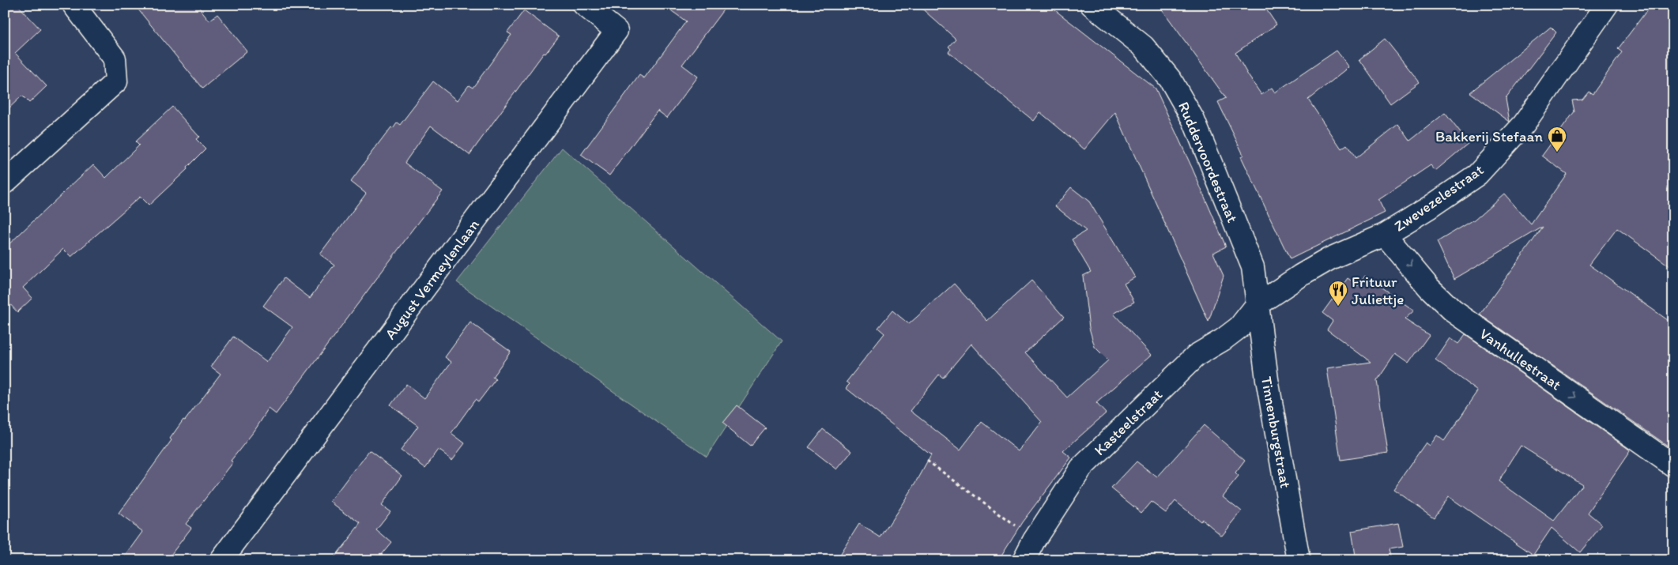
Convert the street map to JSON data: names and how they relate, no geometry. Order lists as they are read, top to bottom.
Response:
{
  "streets": {
    "street": [
      "Ruddervoordestraat",
      "Zwevezelestraat",
      "August Vermeylenlaan",
      "Vanhullestraat",
      "Kasteelstraat",
      "Tinnenburgstraat"
    ]
  },
  "crossings": [
    ["Ruddervoordestraat", "Zwevezelestraat"],
    ["Ruddervoordestraat", "Kasteelstraat"],
    ["Ruddervoordestraat", "Tinnenburgstraat"],
    ["Zwevezelestraat", "Vanhullestraat"],
    ["Zwevezelestraat", "Kasteelstraat"],
    ["Zwevezelestraat", "Tinnenburgstraat"],
    ["Kasteelstraat", "Tinnenburgstraat"]
  ],
  "one_way": ["Vanhullestraat"],
  "places": {
    "shop": ["Bakkerij Stefaan"],
    "restaurant": ["Frituur Juliettje"]
  }
}
